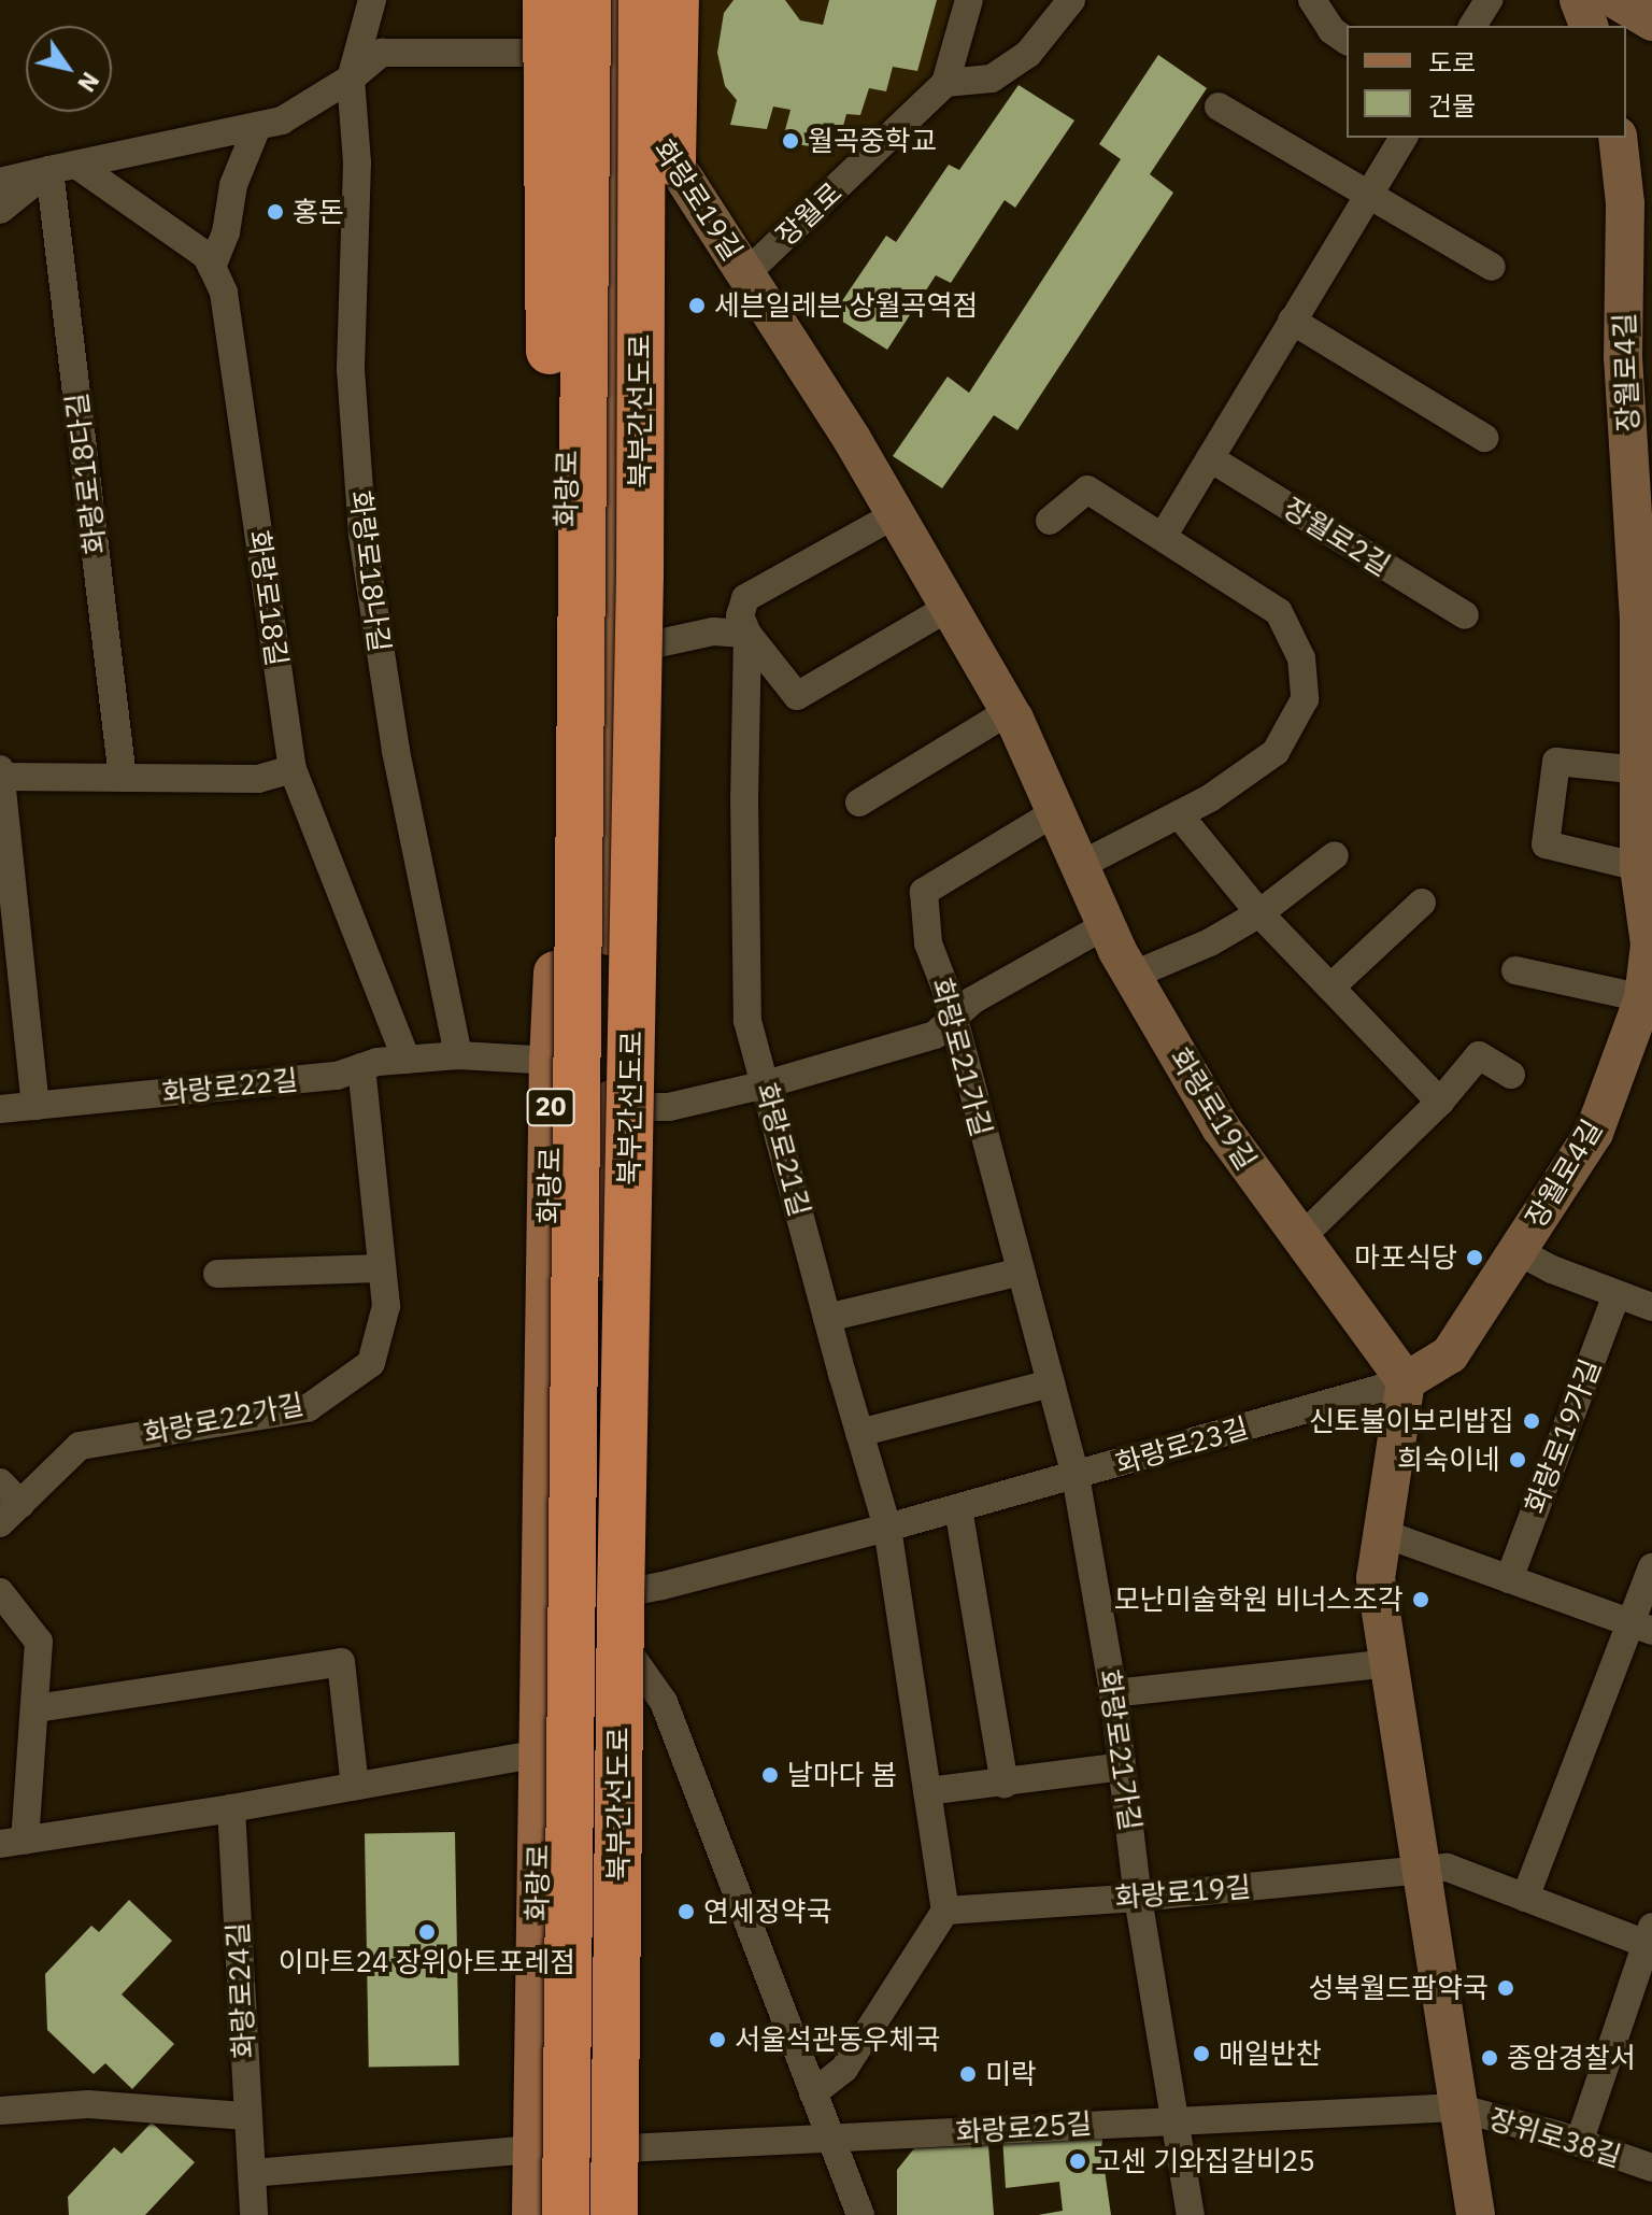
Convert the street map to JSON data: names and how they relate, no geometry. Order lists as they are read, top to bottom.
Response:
{
  "streets": {
    "highway": ["북부간선도로"],
    "main road": ["화랑로", "20"],
    "street": [
      "화랑로19길",
      "장월로",
      "장월로4길",
      "화랑로18다길",
      "장월로2길",
      "화랑로18나길",
      "화랑로18길",
      "화랑로21가길",
      "화랑로22길",
      "화랑로21길",
      "화랑로22가길",
      "화랑로19가길",
      "화랑로23길",
      "화랑로24길",
      "화랑로25길",
      "장위로38길"
    ]
  },
  "crossings": [
    ["화랑로19길", "장월로"],
    ["화랑로19길", "장월로4길"],
    ["화랑로19길", "화랑로"],
    ["화랑로19길", "화랑로21가길"],
    ["화랑로19길", "화랑로21길"],
    ["화랑로19길", "화랑로23길"],
    ["장월로4길", "화랑로19가길"],
    ["장월로4길", "화랑로23길"],
    ["화랑로", "화랑로22길"],
    ["화랑로", "화랑로23길"],
    ["화랑로", "화랑로25길"],
    ["화랑로18나길", "화랑로22길"],
    ["화랑로18길", "화랑로22길"],
    ["화랑로21가길", "화랑로23길"],
    ["화랑로21가길", "화랑로25길"],
    ["화랑로22길", "화랑로22가길"],
    ["화랑로21길", "화랑로23길"],
    ["화랑로25길", "장위로38길"]
  ],
  "places": [
    "월곡중학교",
    "홍돈",
    "세븐일레븐 상월곡역점",
    "마포식당",
    "신토불이보리밥집",
    "희숙이네",
    "모난미술학원 비너스조각",
    "날마다 봄",
    "연세정약국",
    "이마트24 장위아트포레점",
    "성북월드팜약국",
    "서울석관동우체국",
    "매일반찬",
    "종암경찰서",
    "미락",
    "고센 기와집갈비25"
  ],
  "legend": ["도로", "건물"],
  "north": "bottom right"
}
